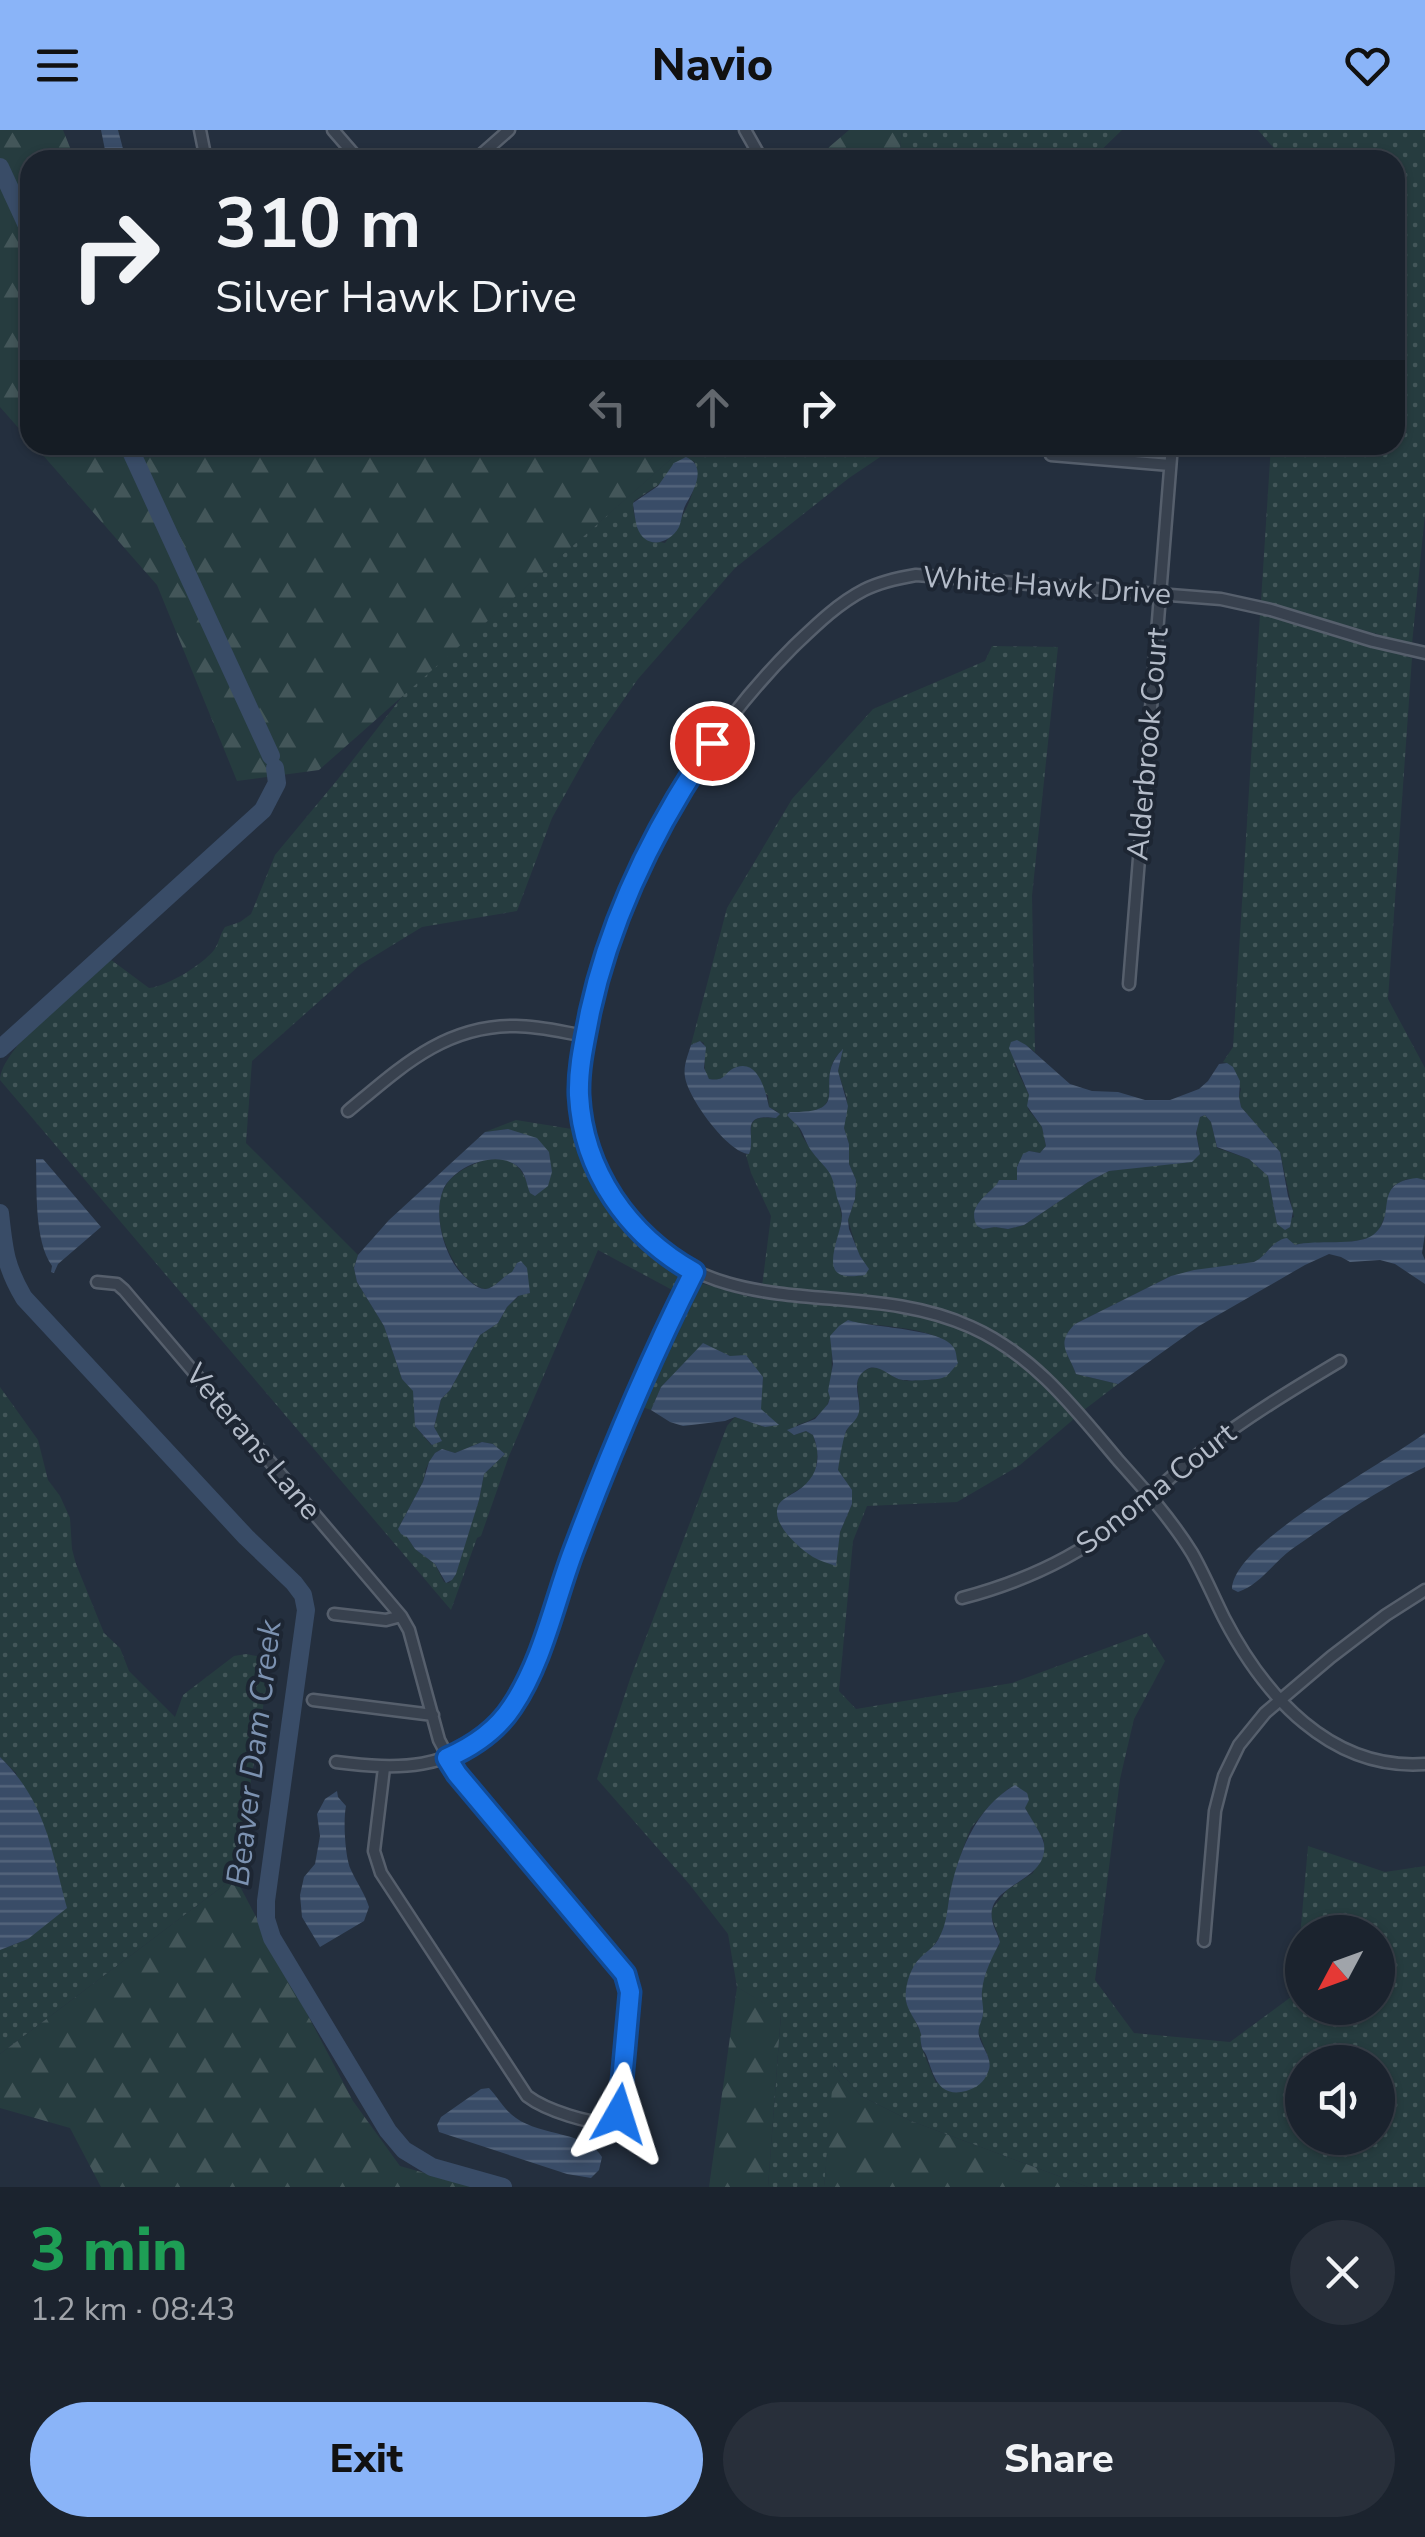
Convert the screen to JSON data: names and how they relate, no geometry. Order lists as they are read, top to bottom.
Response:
{
  "streets": {
    "street": [
      "White Hawk Drive",
      "Alderbrook Court",
      "Veterans Lane",
      "Sonoma Court"
    ]
  },
  "crossings": [
    ["White Hawk Drive", "Alderbrook Court"],
    ["White Hawk Drive", "Sonoma Court"]
  ],
  "water": ["Beaver Dam Creek"],
  "north": "bottom left",
  "page": {
    "header": "Navio",
    "turn": ["310 m", "Silver Hawk Drive"],
    "heading": ["3 min", "1.2 km · 08:43"],
    "buttons": ["Exit", "Share"]
  }
}
